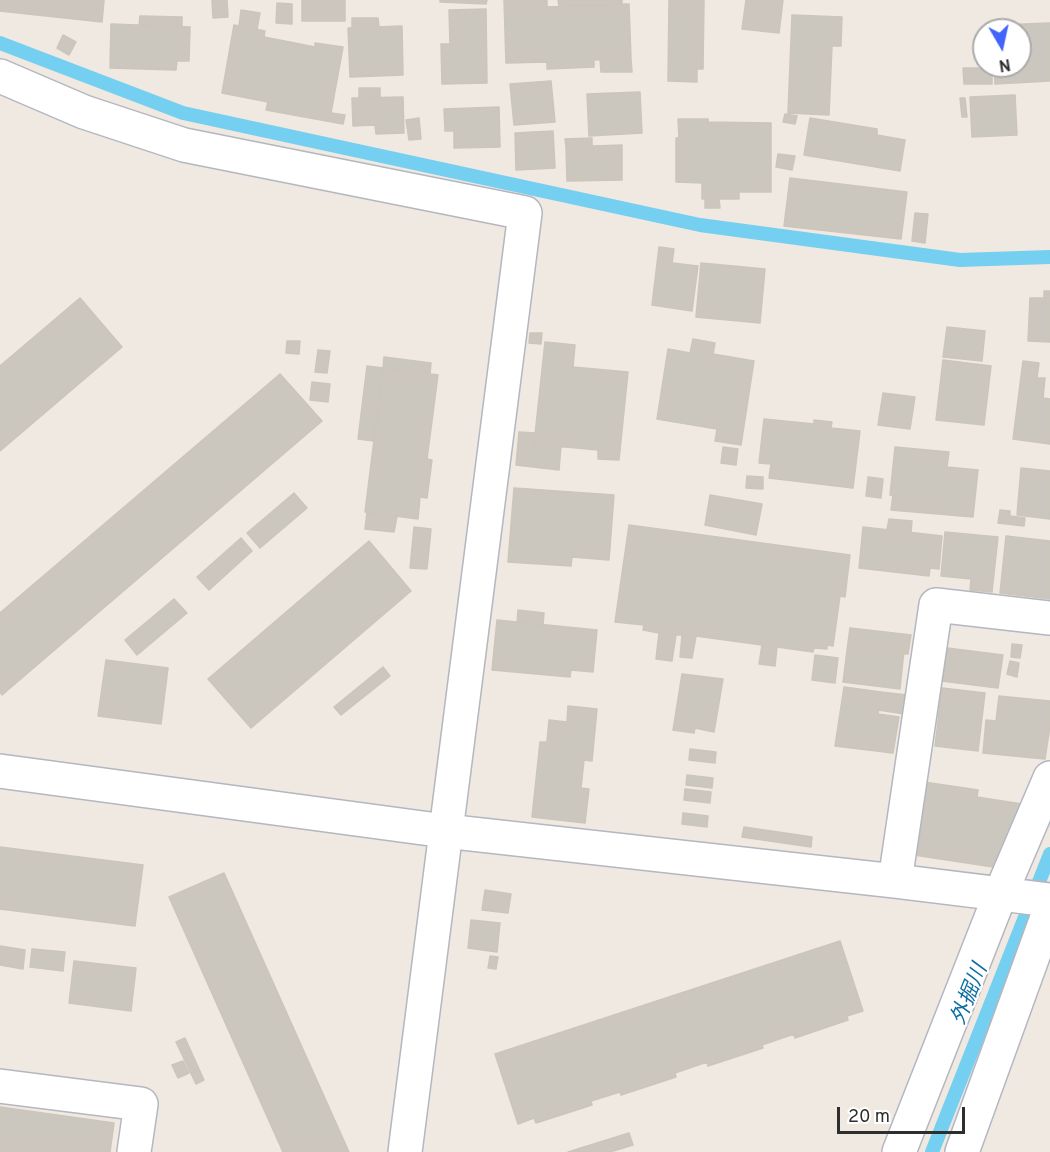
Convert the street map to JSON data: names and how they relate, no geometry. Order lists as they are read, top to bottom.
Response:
{
  "water": ["外掘川"],
  "scale_bar": "20 m",
  "north": "bottom"
}
